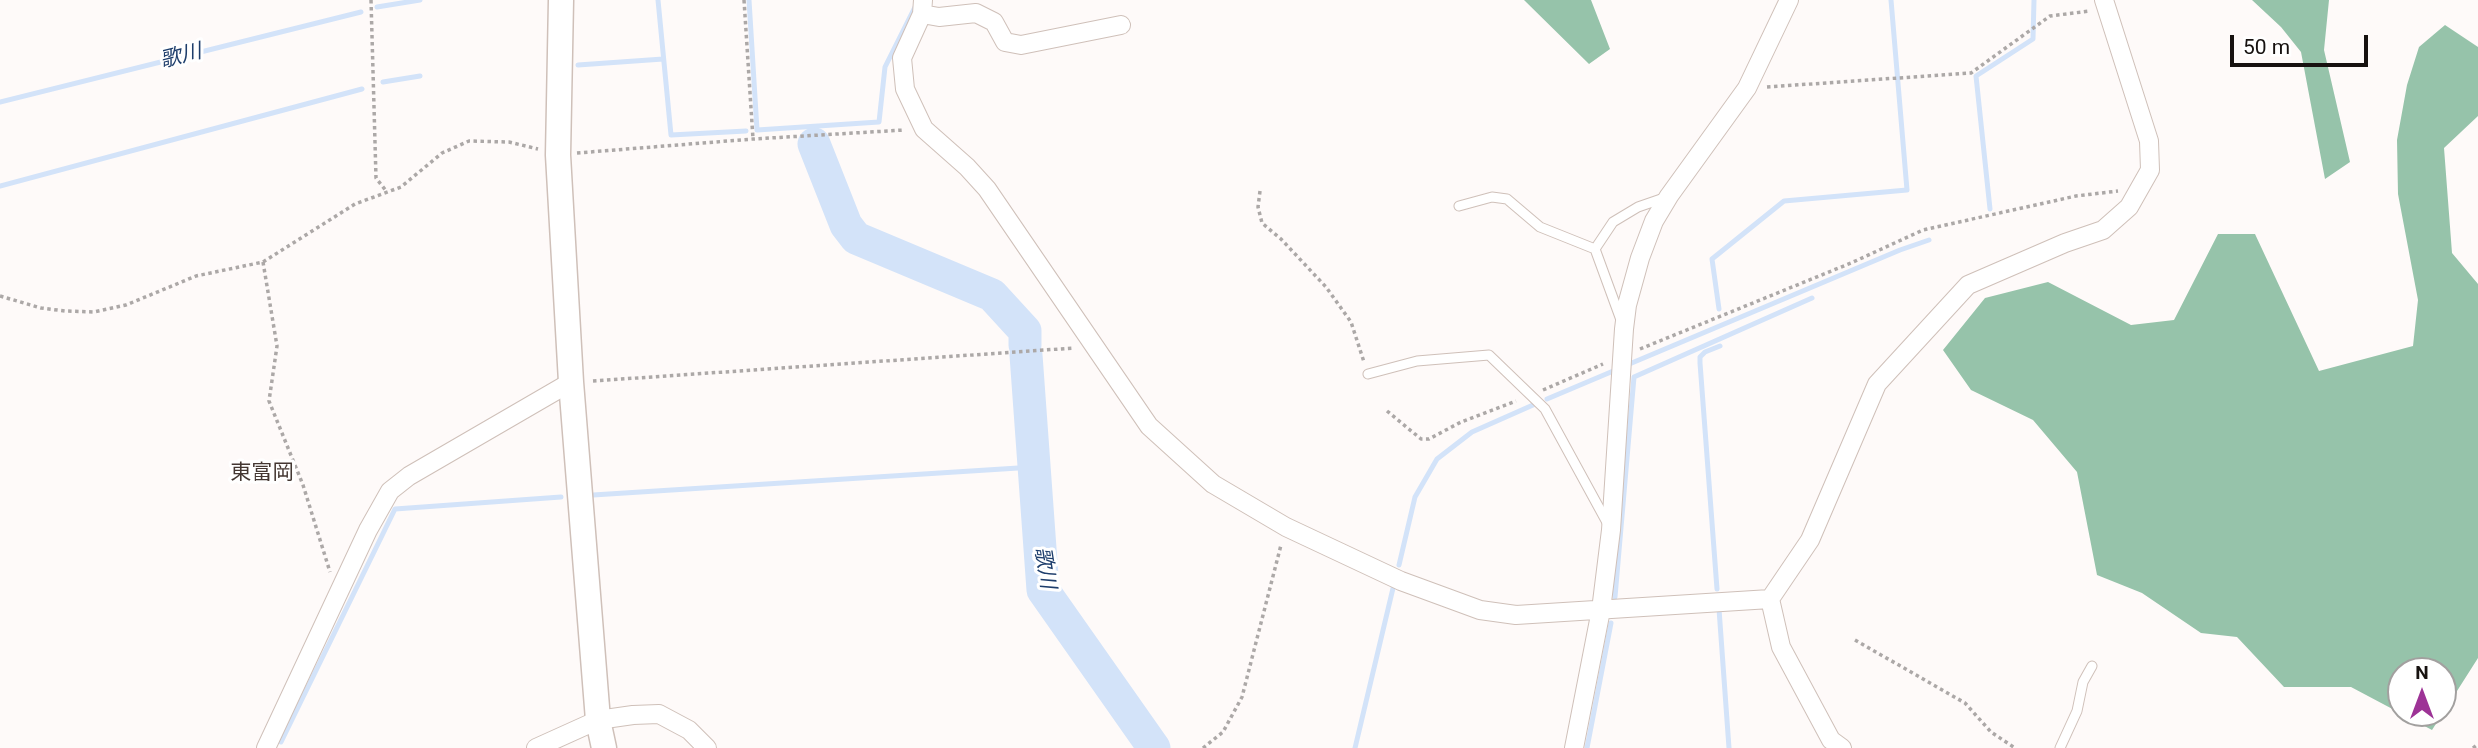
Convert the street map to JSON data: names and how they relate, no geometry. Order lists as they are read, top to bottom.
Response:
{
  "districts": ["東富岡"],
  "water": ["歌川"],
  "scale_bar": "50 m",
  "north": "top"
}
